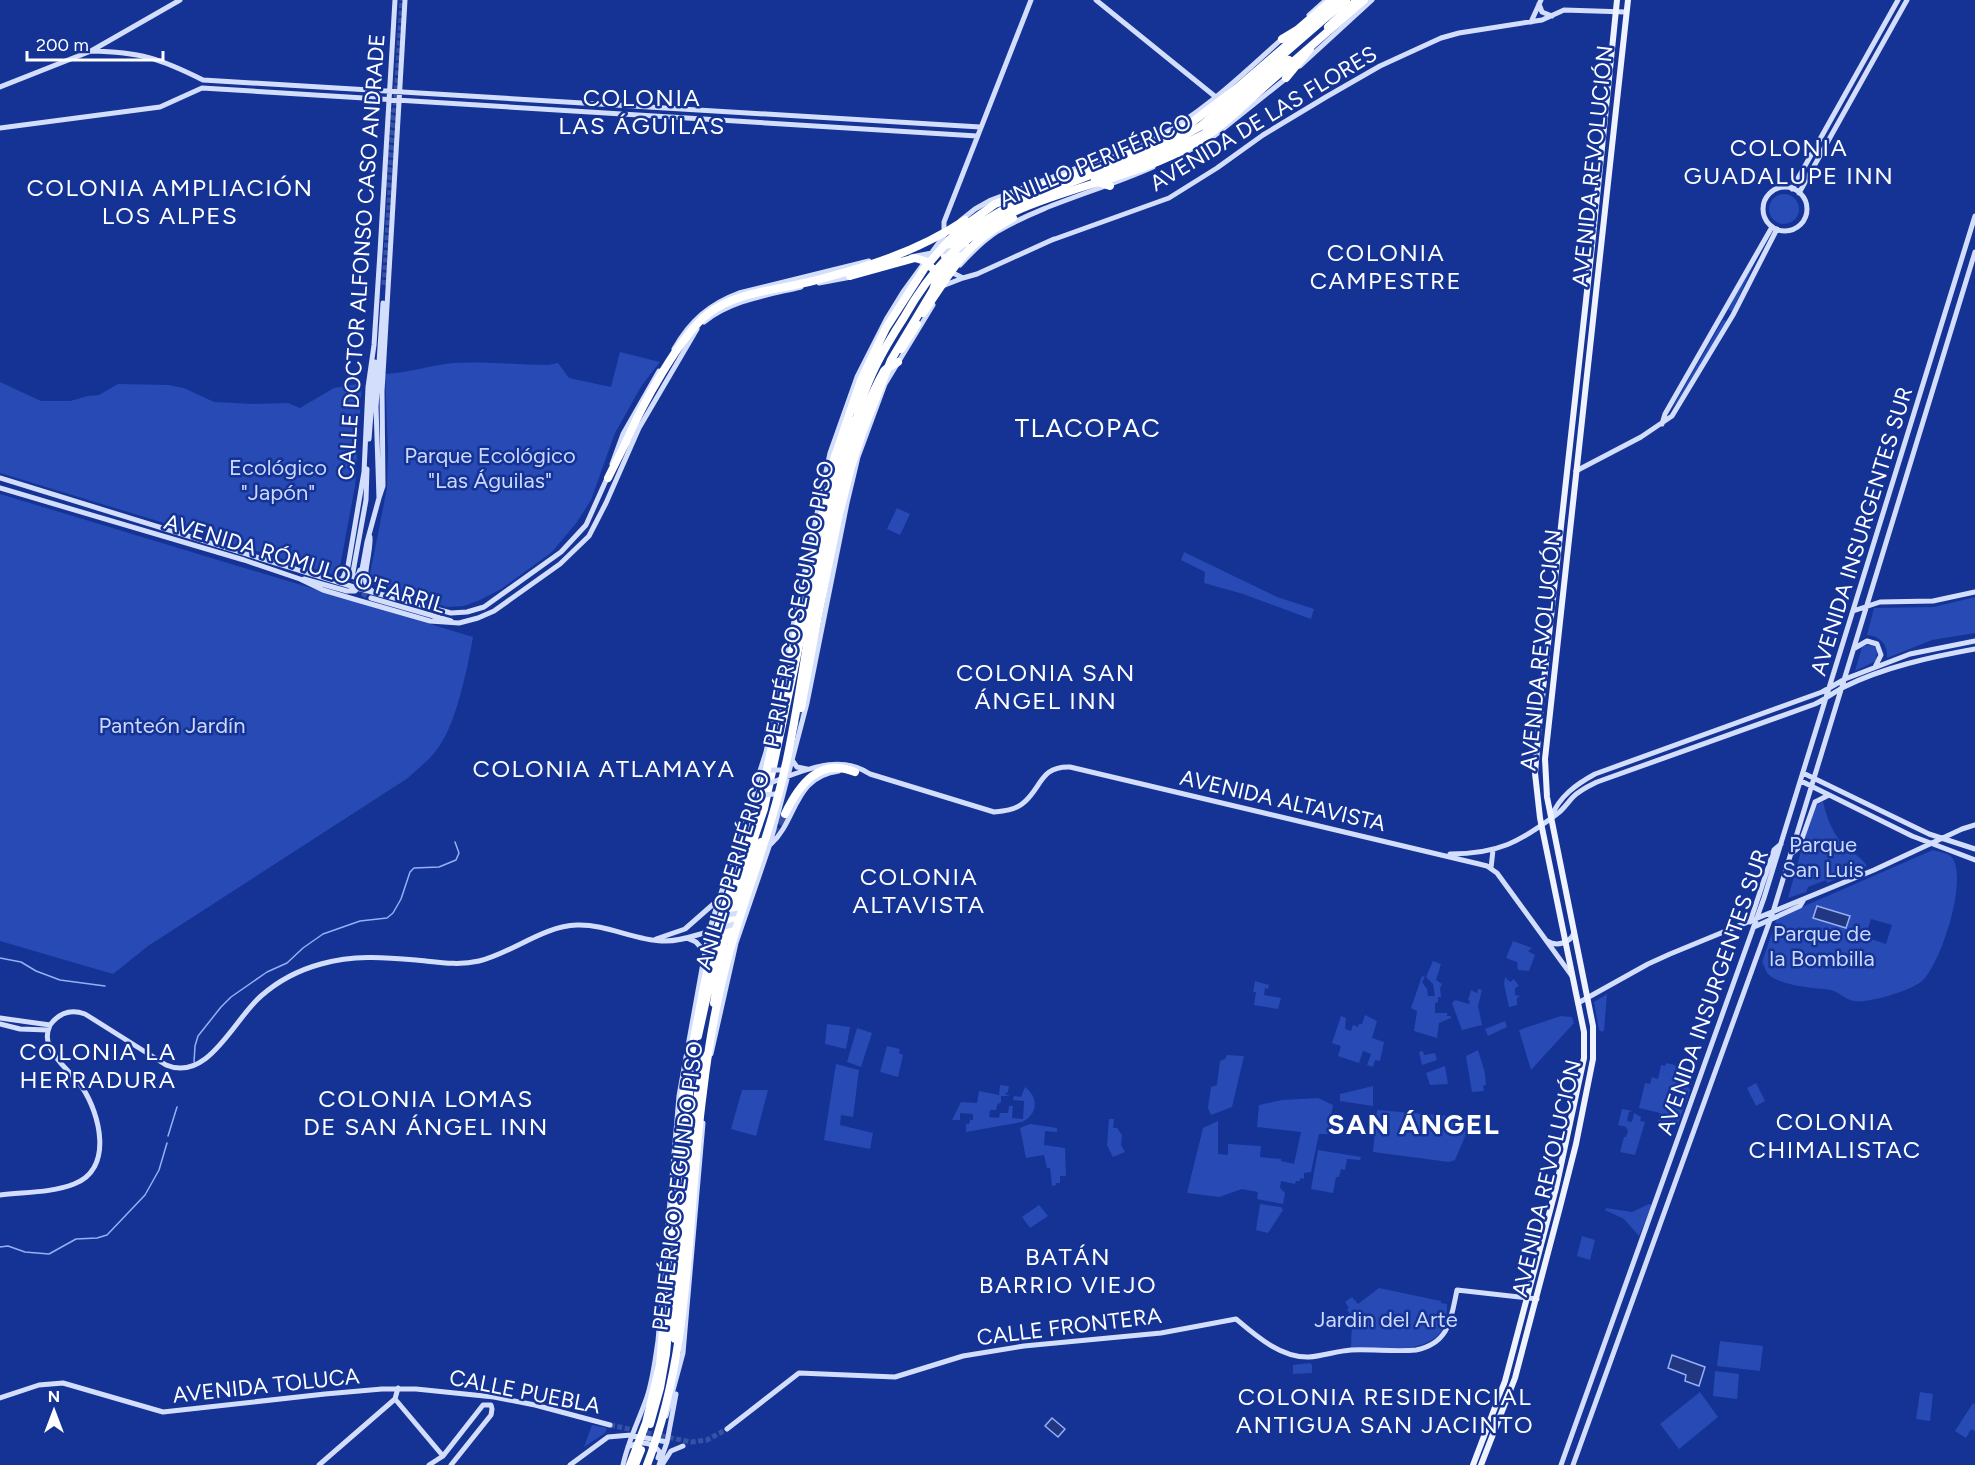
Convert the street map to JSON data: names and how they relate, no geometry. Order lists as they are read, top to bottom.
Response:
{
  "streets": {
    "highway": ["ANILLO PERIFÉRICO", "PERIFÉRICO SEGUNDO PISO"],
    "main road": [
      "AVENIDA DE LAS FLORES",
      "AVENIDA REVOLUCIÓN",
      "CALLE DOCTOR ALFONSO CASO ANDRADE",
      "AVENIDA INSURGENTES SUR",
      "AVENIDA RÓMULO O'FARRIL",
      "AVENIDA ALTAVISTA",
      "CALLE FRONTERA",
      "AVENIDA TOLUCA",
      "CALLE PUEBLA"
    ]
  },
  "crossings": [
    ["AVENIDA DE LAS FLORES", "AVENIDA REVOLUCIÓN"],
    ["ANILLO PERIFÉRICO", "PERIFÉRICO SEGUNDO PISO"],
    ["AVENIDA REVOLUCIÓN", "CALLE FRONTERA"],
    ["CALLE DOCTOR ALFONSO CASO ANDRADE", "AVENIDA RÓMULO O'FARRIL"],
    ["AVENIDA TOLUCA", "CALLE PUEBLA"]
  ],
  "districts": [
    "COLONIA LAS ÁGUILAS",
    "COLONIA GUADALUPE INN",
    "COLONIA AMPLIACIÓN LOS ALPES",
    "COLONIA CAMPESTRE",
    "TLACOPAC",
    "COLONIA SAN ÁNGEL INN",
    "COLONIA ATLAMAYA",
    "COLONIA ALTAVISTA",
    "COLONIA LA HERRADURA",
    "COLONIA LOMAS DE SAN ÁNGEL INN",
    "COLONIA CHIMALISTAC",
    "SAN ÁNGEL",
    "BATÁN BARRIO VIEJO",
    "COLONIA RESIDENCIAL ANTIGUA SAN JACINTO"
  ],
  "parks": [
    "Parque Ecológico \"Las Águilas\"",
    "Ecológico \"Japón\"",
    "Panteón Jardín",
    "Parque San Luis",
    "Parque de la Bombilla",
    "Jardin del Arte"
  ],
  "scale_bar": "200 m",
  "north": "top"
}
